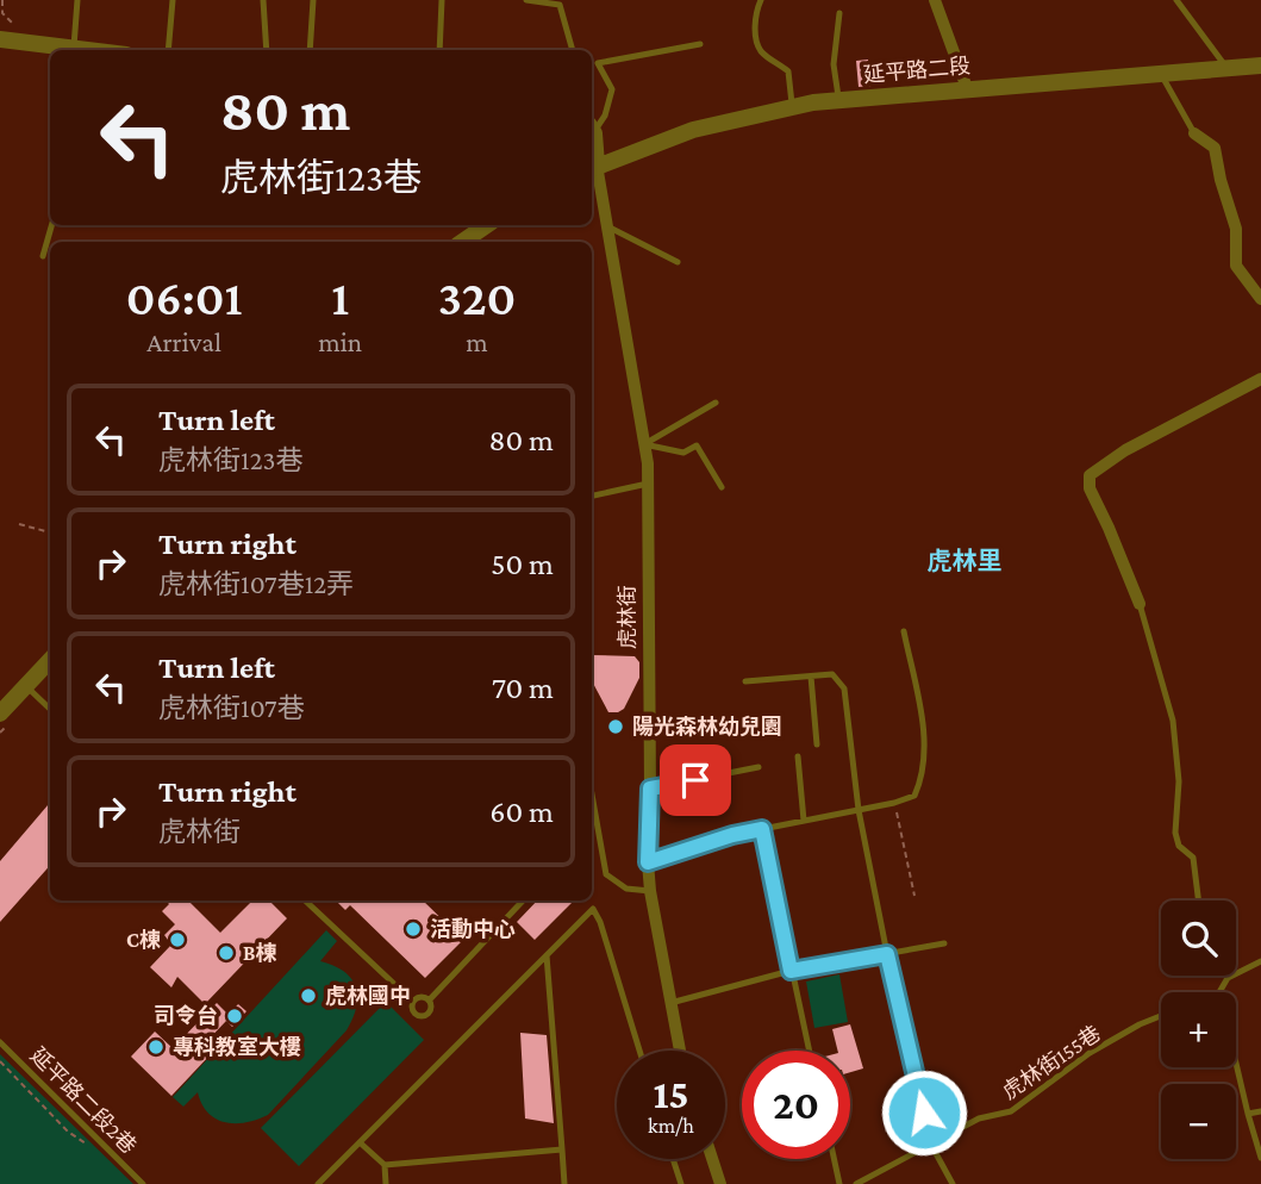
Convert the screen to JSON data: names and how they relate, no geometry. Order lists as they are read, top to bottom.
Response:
{
  "streets": {
    "street": ["延平路二段", "虎林街"],
    "lane": ["虎林街155巷", "延平路二段2巷"]
  },
  "crossings": [
    ["延平路二段", "虎林街"]
  ],
  "districts": ["虎林里"],
  "places": [
    "陽光森林幼兒園",
    "活動中心",
    "C棟",
    "B棟",
    "虎林國中",
    "司令台",
    "專科教室大樓"
  ],
  "page": {
    "turn": ["80 m", "虎林街123巷"],
    "eta": [
      "06:01",
      "Arrival",
      "1",
      "min",
      "320",
      "m"
    ],
    "list": [
      {
        "name": "Turn left",
        "note": "虎林街123巷",
        "value": "80 m"
      },
      {
        "name": "Turn right",
        "note": "虎林街107巷12弄",
        "value": "50 m"
      },
      {
        "name": "Turn left",
        "note": "虎林街107巷",
        "value": "70 m"
      },
      {
        "name": "Turn right",
        "note": "虎林街",
        "value": "60 m"
      }
    ],
    "map_buttons": ["+", "−"],
    "speed": "15 km/h",
    "limit": "20"
  }
}
